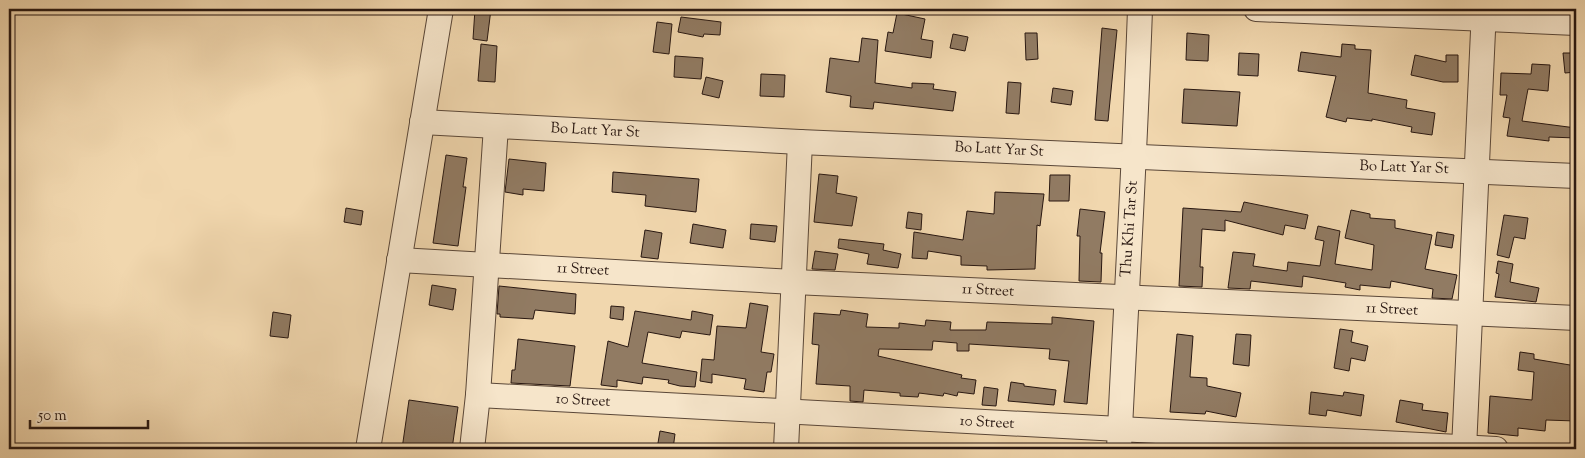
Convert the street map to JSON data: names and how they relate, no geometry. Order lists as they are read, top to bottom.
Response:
{
  "streets": {
    "street": [
      "Bo Latt Yar St",
      "Thu Khi Tar St",
      "11 Street",
      "10 Street"
    ]
  },
  "crossings": [
    ["Bo Latt Yar St", "Thu Khi Tar St"],
    ["Thu Khi Tar St", "11 Street"],
    ["Thu Khi Tar St", "10 Street"]
  ],
  "scale_bar": "50 m"
}
